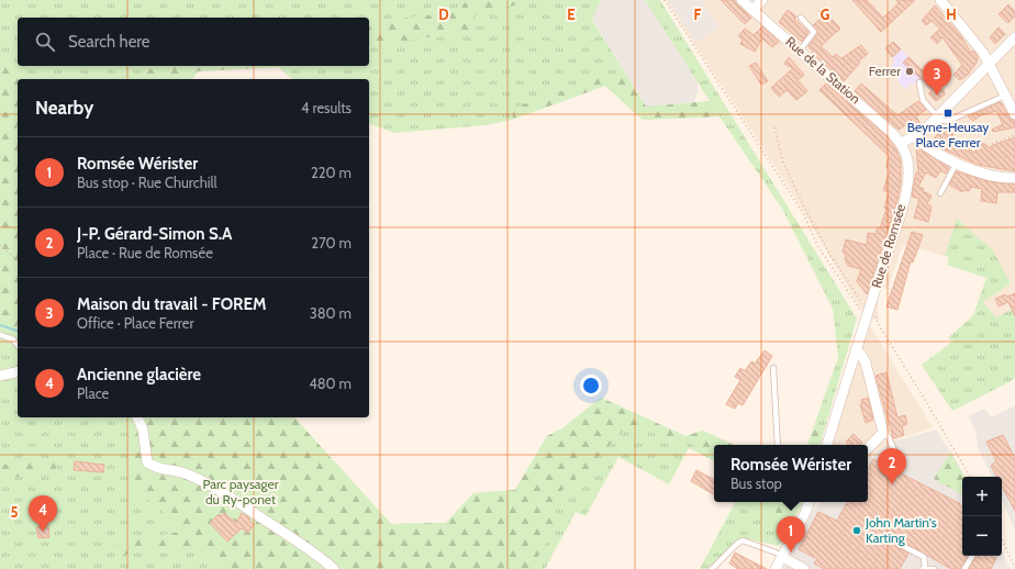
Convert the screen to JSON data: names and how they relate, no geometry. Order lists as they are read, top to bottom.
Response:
{
  "streets": {
    "street": ["Rue de la Station", "Rue de Romsée"]
  },
  "crossings": [
    ["Rue de la Station", "Rue de Romsée"]
  ],
  "parks": ["Parc paysager du Ry-ponet"],
  "places": {
    "other": ["Ferrer", "John Martin's Karting"],
    "transit": ["Beyne-Heusay Place Ferrer"]
  },
  "page": {
    "search": "Search here",
    "pins": [
      "3",
      "2",
      "4",
      "1"
    ],
    "heading": ["Nearby", "4 results"],
    "list": [
      {
        "mark": "1",
        "name": "Romsée Wérister",
        "note": "Bus stop · Rue Churchill",
        "value": "220 m"
      },
      {
        "mark": "2",
        "name": "J-P. Gérard-Simon S.A",
        "note": "Place · Rue de Romsée",
        "value": "270 m"
      },
      {
        "mark": "3",
        "name": "Maison du travail - FOREM",
        "note": "Office · Place Ferrer",
        "value": "380 m"
      },
      {
        "mark": "4",
        "name": "Ancienne glacière",
        "note": "Place",
        "value": "480 m"
      }
    ],
    "popup": ["Romsée Wérister", "Bus stop"],
    "map_buttons": ["+", "−"]
  },
  "grid": {
    "columns": [
      "D",
      "E",
      "F",
      "G",
      "H"
    ],
    "rows": ["5"]
  }
}
